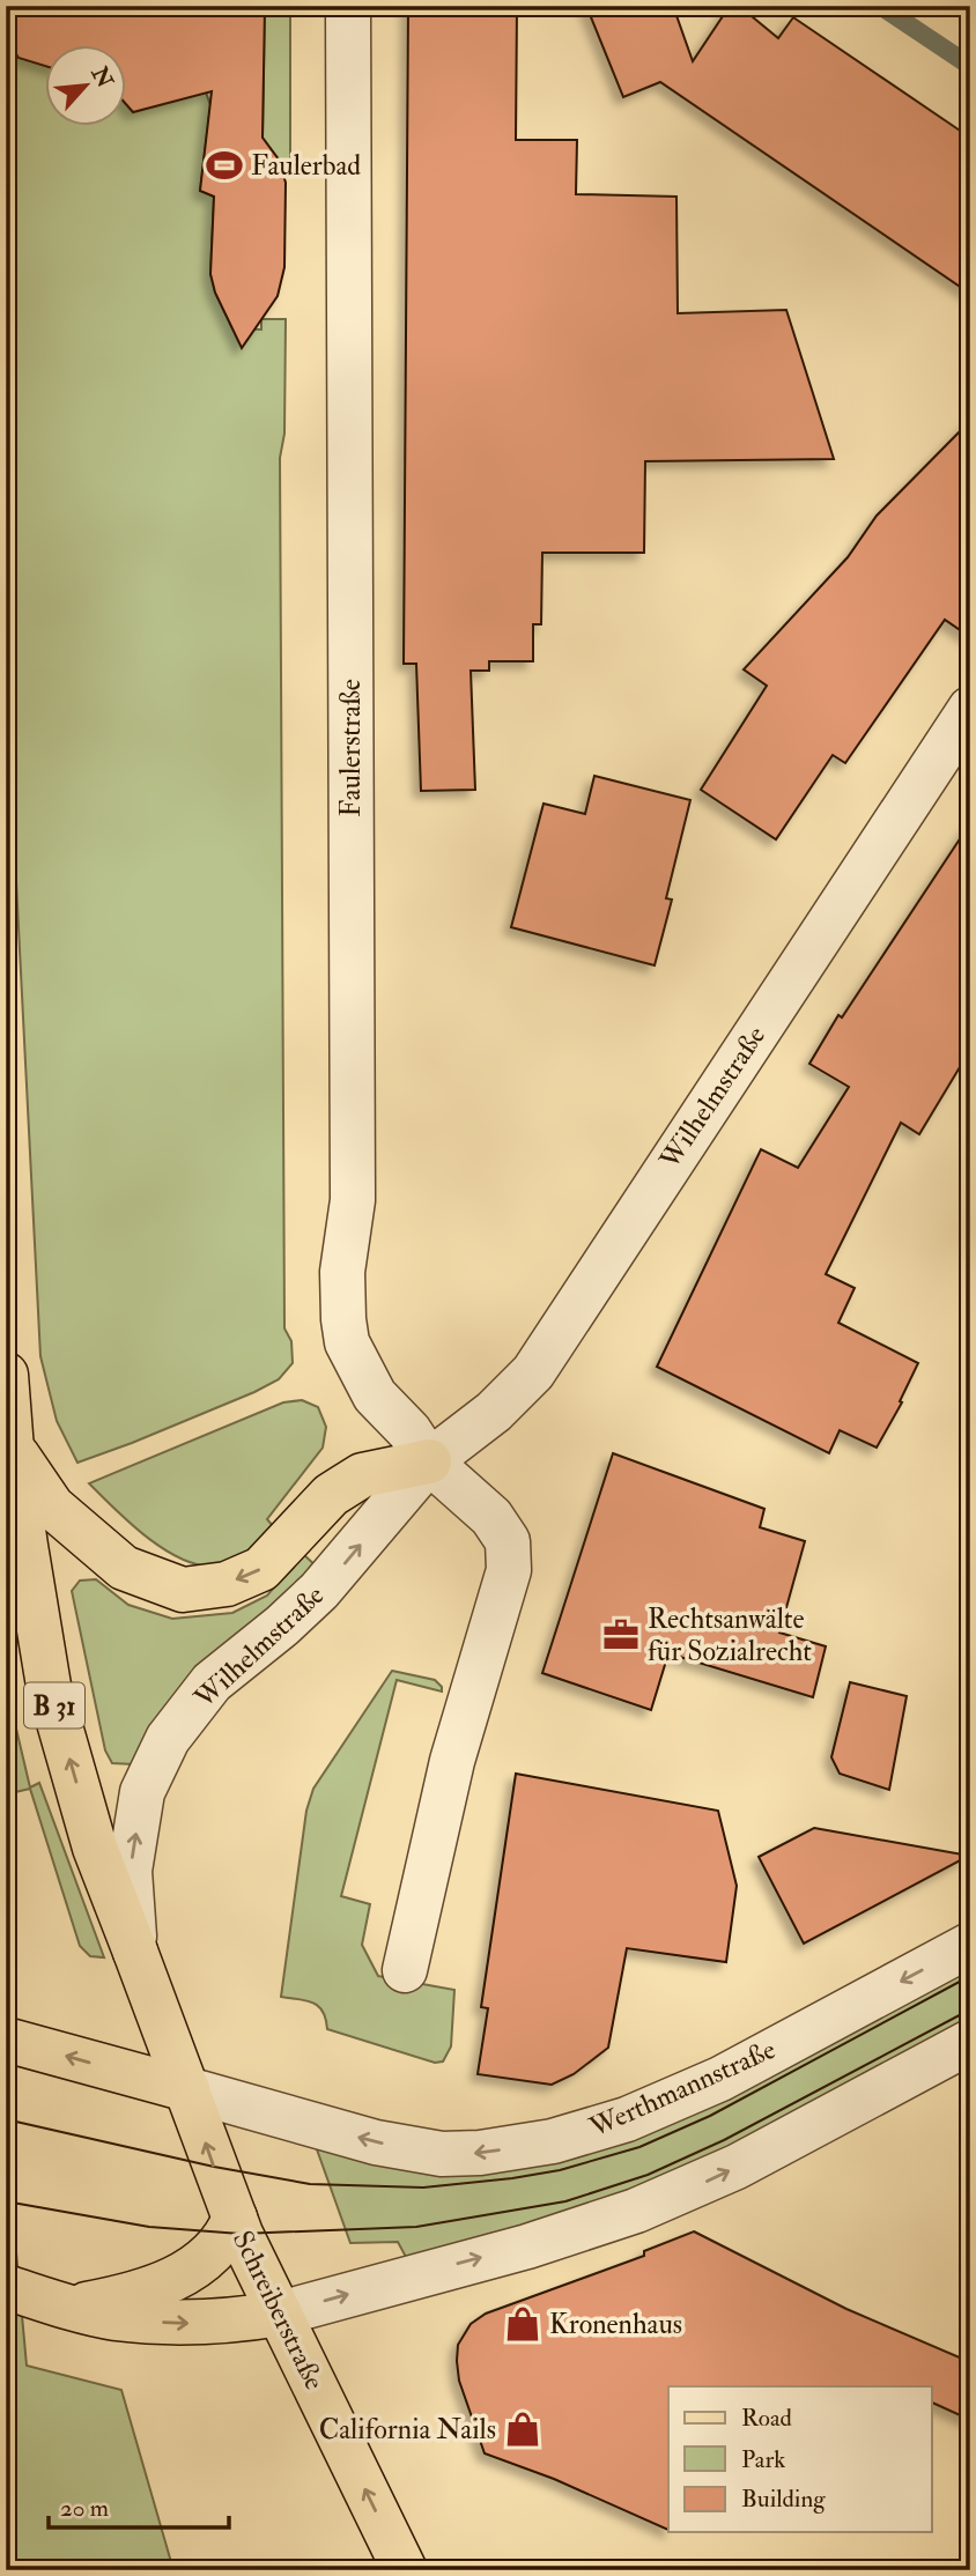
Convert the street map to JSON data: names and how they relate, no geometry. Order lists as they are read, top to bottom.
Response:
{
  "streets": {
    "main road": ["B 31", "Schreiberstraße"],
    "street": ["Faulerstraße", "Wilhelmstraße", "Werthmannstraße"]
  },
  "crossings": [
    ["Faulerstraße", "Wilhelmstraße"],
    ["Wilhelmstraße", "B 31"],
    ["B 31", "Werthmannstraße"],
    ["B 31", "Schreiberstraße"],
    ["Werthmannstraße", "Schreiberstraße"]
  ],
  "one_way": ["Wilhelmstraße", "Schreiberstraße"],
  "places": {
    "sports": ["Faulerbad"],
    "office": ["Rechtsanwälte für Sozialrecht"],
    "shop": ["Kronenhaus", "California Nails"]
  },
  "legend": ["Road", "Park", "Building"],
  "scale_bar": "20 m",
  "north": "top right"
}
